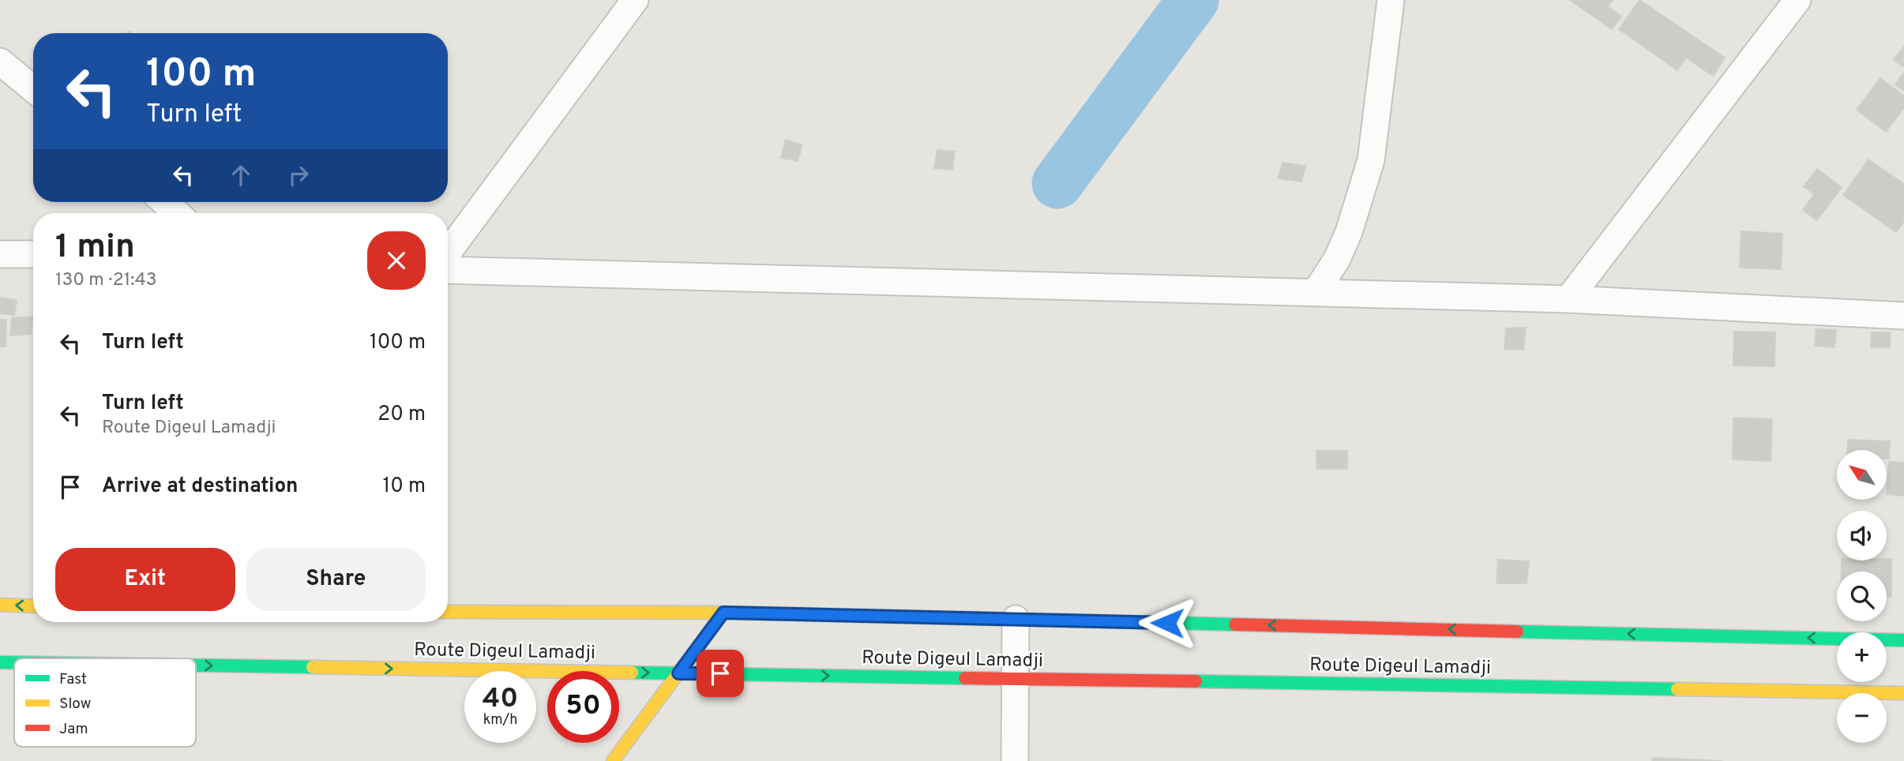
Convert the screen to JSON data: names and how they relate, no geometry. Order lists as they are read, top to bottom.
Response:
{
  "streets": {
    "main road": ["Route Digeul Lamadji"]
  },
  "legend": ["Fast", "Slow", "Jam"],
  "north": "top left",
  "page": {
    "turn": ["100 m", "Turn left"],
    "heading": ["1 min", "130 m · 21:43"],
    "list": [
      {
        "name": "Turn left",
        "value": "100 m"
      },
      {
        "name": "Turn left",
        "note": "Route Digeul Lamadji",
        "value": "20 m"
      },
      {
        "name": "Arrive at destination",
        "value": "10 m"
      }
    ],
    "map_buttons": ["+", "−"],
    "buttons": ["Exit", "Share"],
    "speed": "40 km/h",
    "limit": "50"
  }
}
